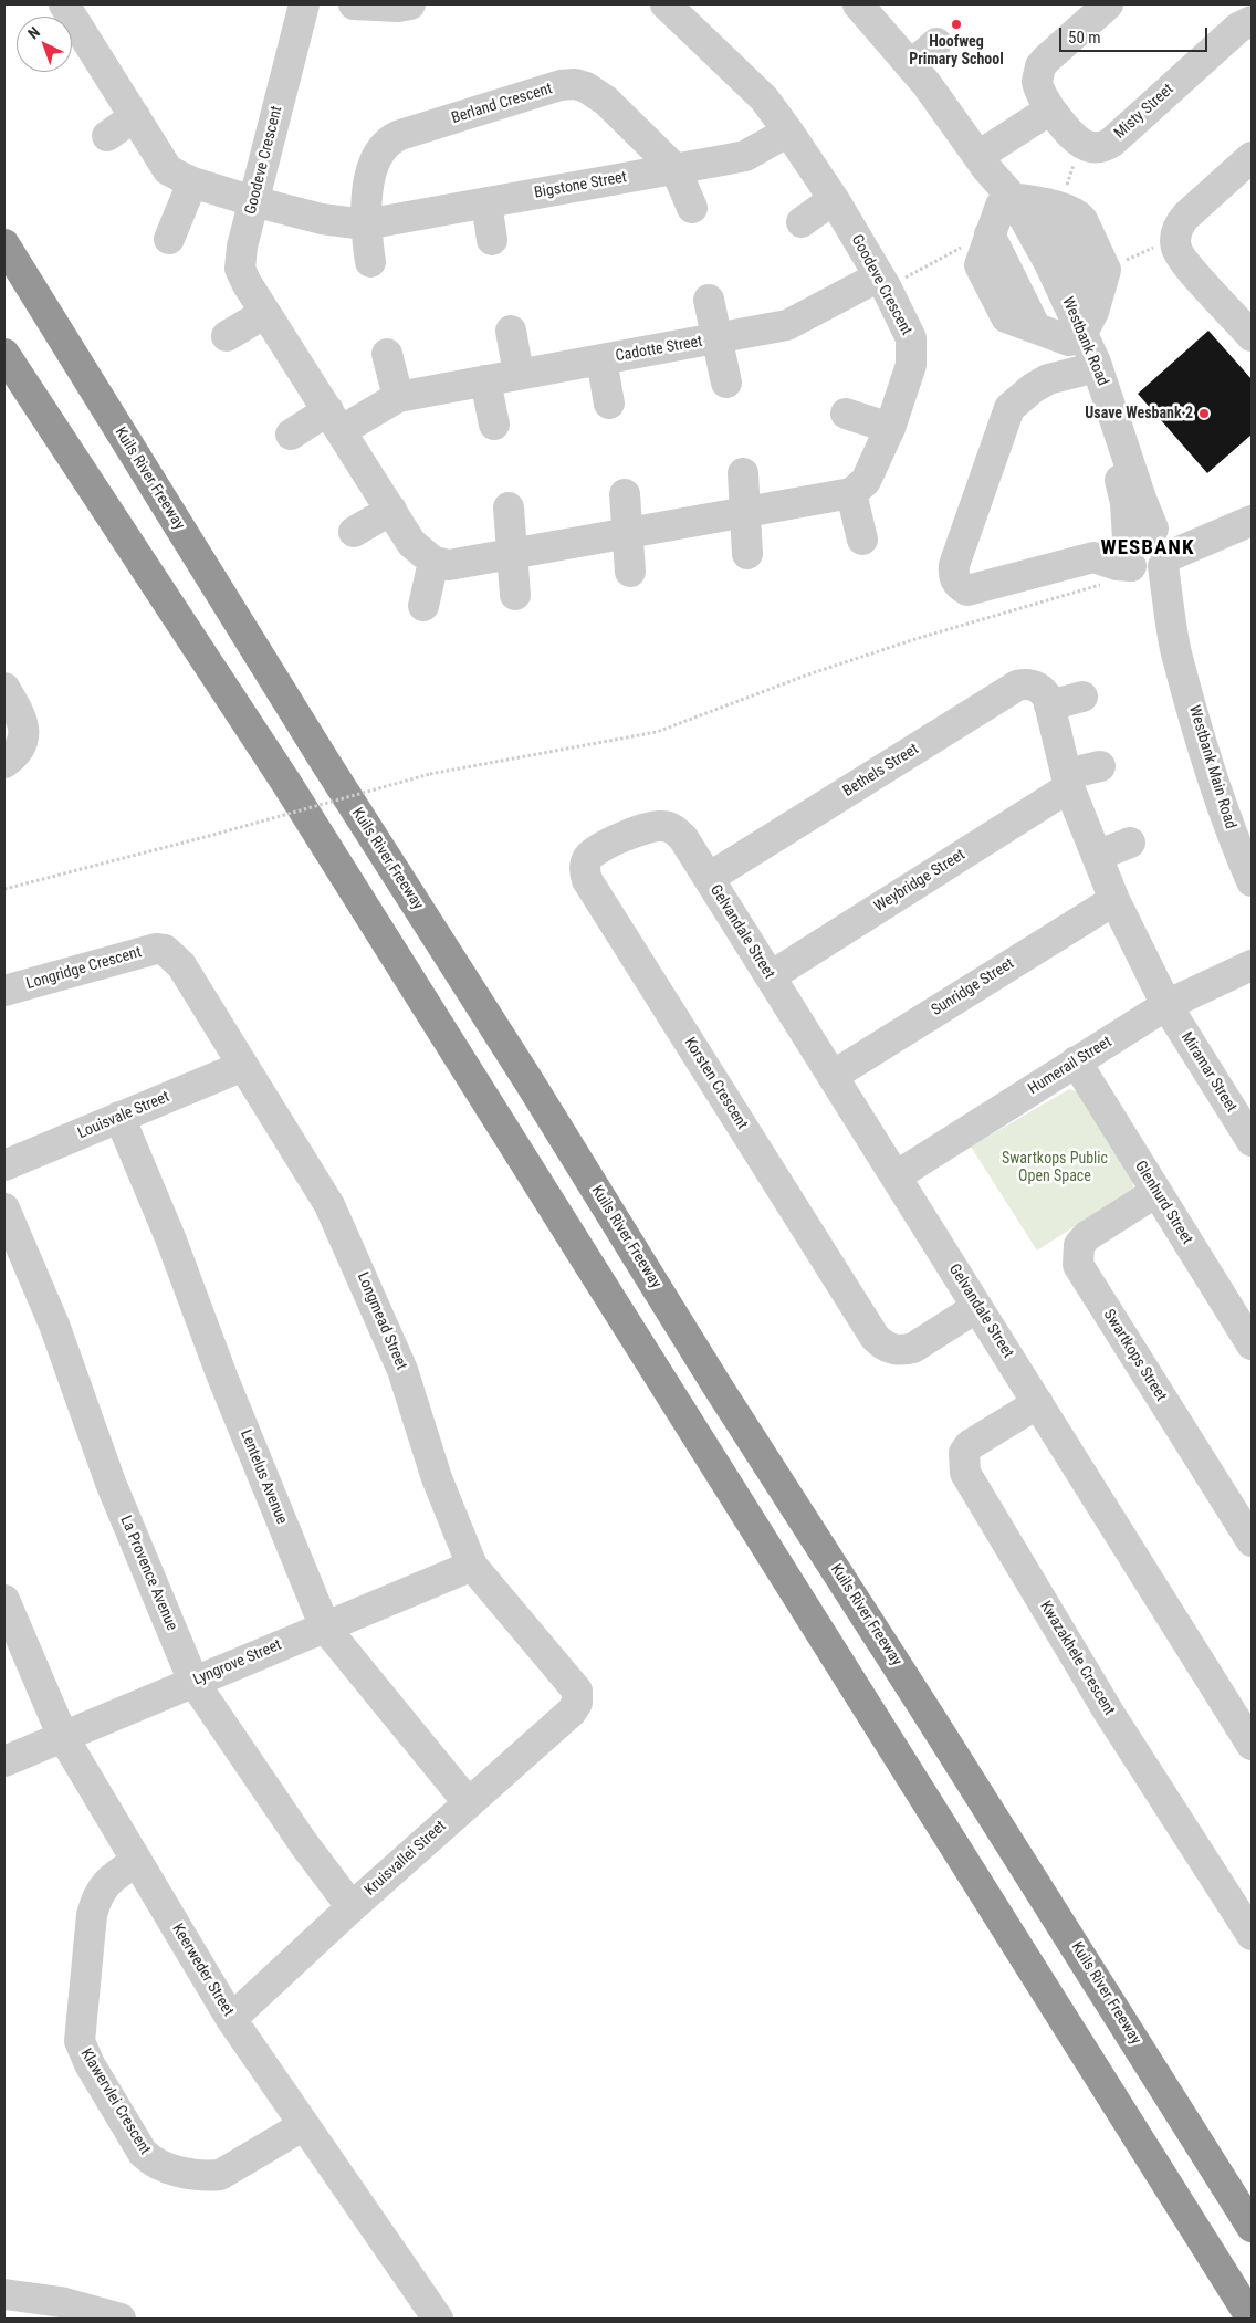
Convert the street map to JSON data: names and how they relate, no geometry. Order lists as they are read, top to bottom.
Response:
{
  "streets": {
    "highway": ["Kuils River Freeway"],
    "street": [
      "Berland Crescent",
      "Misty Street",
      "Goodeve Crescent",
      "Bigstone Street",
      "Westbank Road",
      "Cadotte Street",
      "Westbank Main Road",
      "Bethels Street",
      "Weybridge Street",
      "Gelvandale Street",
      "Longridge Crescent",
      "Sunridge Street",
      "Humerail Street",
      "Miramar Street",
      "Korsten Crescent",
      "Louisvale Street",
      "Glenhurd Street",
      "Longmead Street",
      "Swartkops Street",
      "Lentelus Avenue",
      "La Provence Avenue",
      "Kwazakhele Crescent",
      "Lyngrove Street",
      "Kruisvallei Street",
      "Keerweder Street",
      "Klawervlei Crescent"
    ]
  },
  "crossings": [
    ["Berland Crescent", "Bigstone Street"],
    ["Goodeve Crescent", "Bigstone Street"],
    ["Goodeve Crescent", "Cadotte Street"],
    ["Westbank Road", "Westbank Main Road"],
    ["Bethels Street", "Weybridge Street"],
    ["Bethels Street", "Gelvandale Street"],
    ["Bethels Street", "Sunridge Street"],
    ["Bethels Street", "Humerail Street"],
    ["Bethels Street", "Miramar Street"],
    ["Bethels Street", "Korsten Crescent"],
    ["Weybridge Street", "Gelvandale Street"],
    ["Gelvandale Street", "Sunridge Street"],
    ["Gelvandale Street", "Humerail Street"],
    ["Gelvandale Street", "Korsten Crescent"],
    ["Gelvandale Street", "Kwazakhele Crescent"],
    ["Longridge Crescent", "Longmead Street"],
    ["Humerail Street", "Miramar Street"],
    ["Humerail Street", "Glenhurd Street"],
    ["Louisvale Street", "Longmead Street"],
    ["Louisvale Street", "Lentelus Avenue"],
    ["Glenhurd Street", "Swartkops Street"],
    ["Longmead Street", "Lyngrove Street"],
    ["Longmead Street", "Kruisvallei Street"],
    ["Lentelus Avenue", "Lyngrove Street"],
    ["Lentelus Avenue", "Kruisvallei Street"],
    ["La Provence Avenue", "Lyngrove Street"],
    ["La Provence Avenue", "Kruisvallei Street"],
    ["Lyngrove Street", "Keerweder Street"],
    ["Kruisvallei Street", "Keerweder Street"],
    ["Keerweder Street", "Klawervlei Crescent"]
  ],
  "districts": ["WESBANK"],
  "parks": ["Swartkops Public Open Space"],
  "places": ["Hoofweg Primary School", "Usave Wesbank 2"],
  "scale_bar": "50 m",
  "north": "top left"
}
